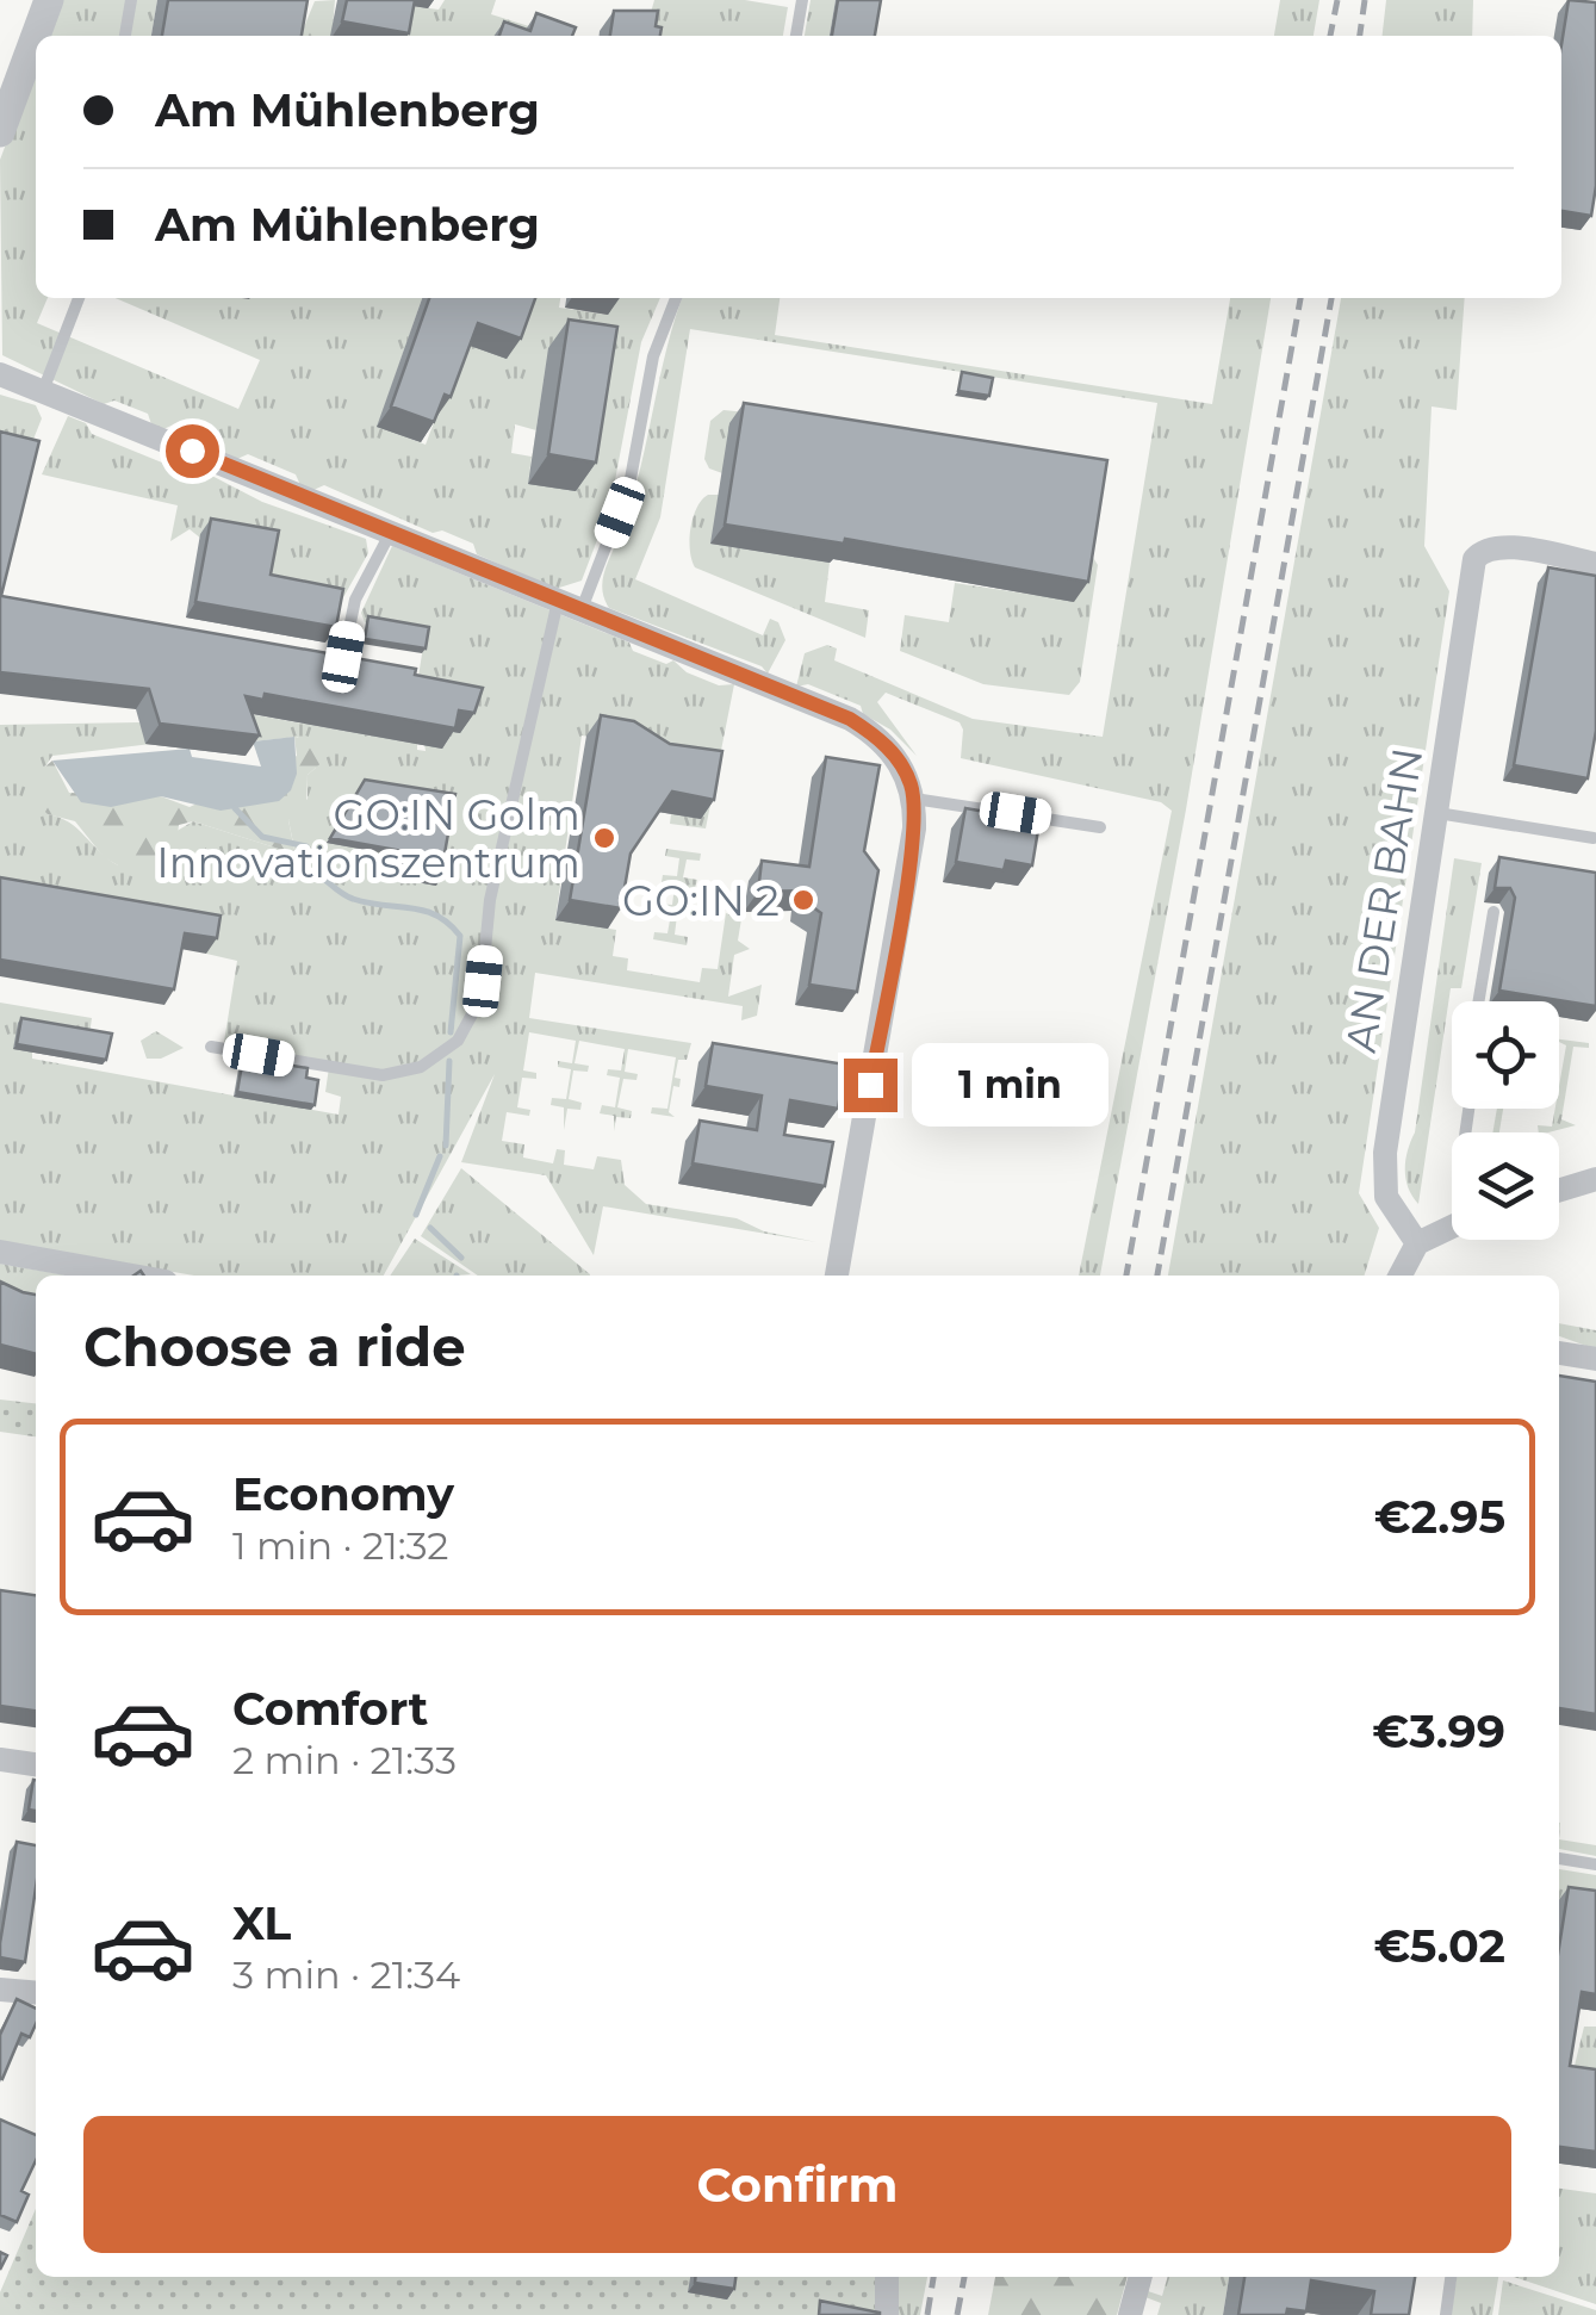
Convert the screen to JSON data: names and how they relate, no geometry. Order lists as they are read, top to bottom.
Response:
{
  "streets": {
    "street": ["AN DER BAHN"]
  },
  "places": ["GO:IN Golm Innovationszentrum", "GO:IN 2"],
  "page": {
    "banner": ["Am Mühlenberg", "Am Mühlenberg"],
    "bubble": "1 min",
    "heading": "Choose a ride",
    "list": [
      {
        "name": "Economy",
        "note": "1 min · 21:32",
        "value": "€2.95"
      },
      {
        "name": "Comfort",
        "note": "2 min · 21:33",
        "value": "€3.99"
      },
      {
        "name": "XL",
        "note": "3 min · 21:34",
        "value": "€5.02"
      }
    ],
    "buttons": "Confirm"
  }
}
